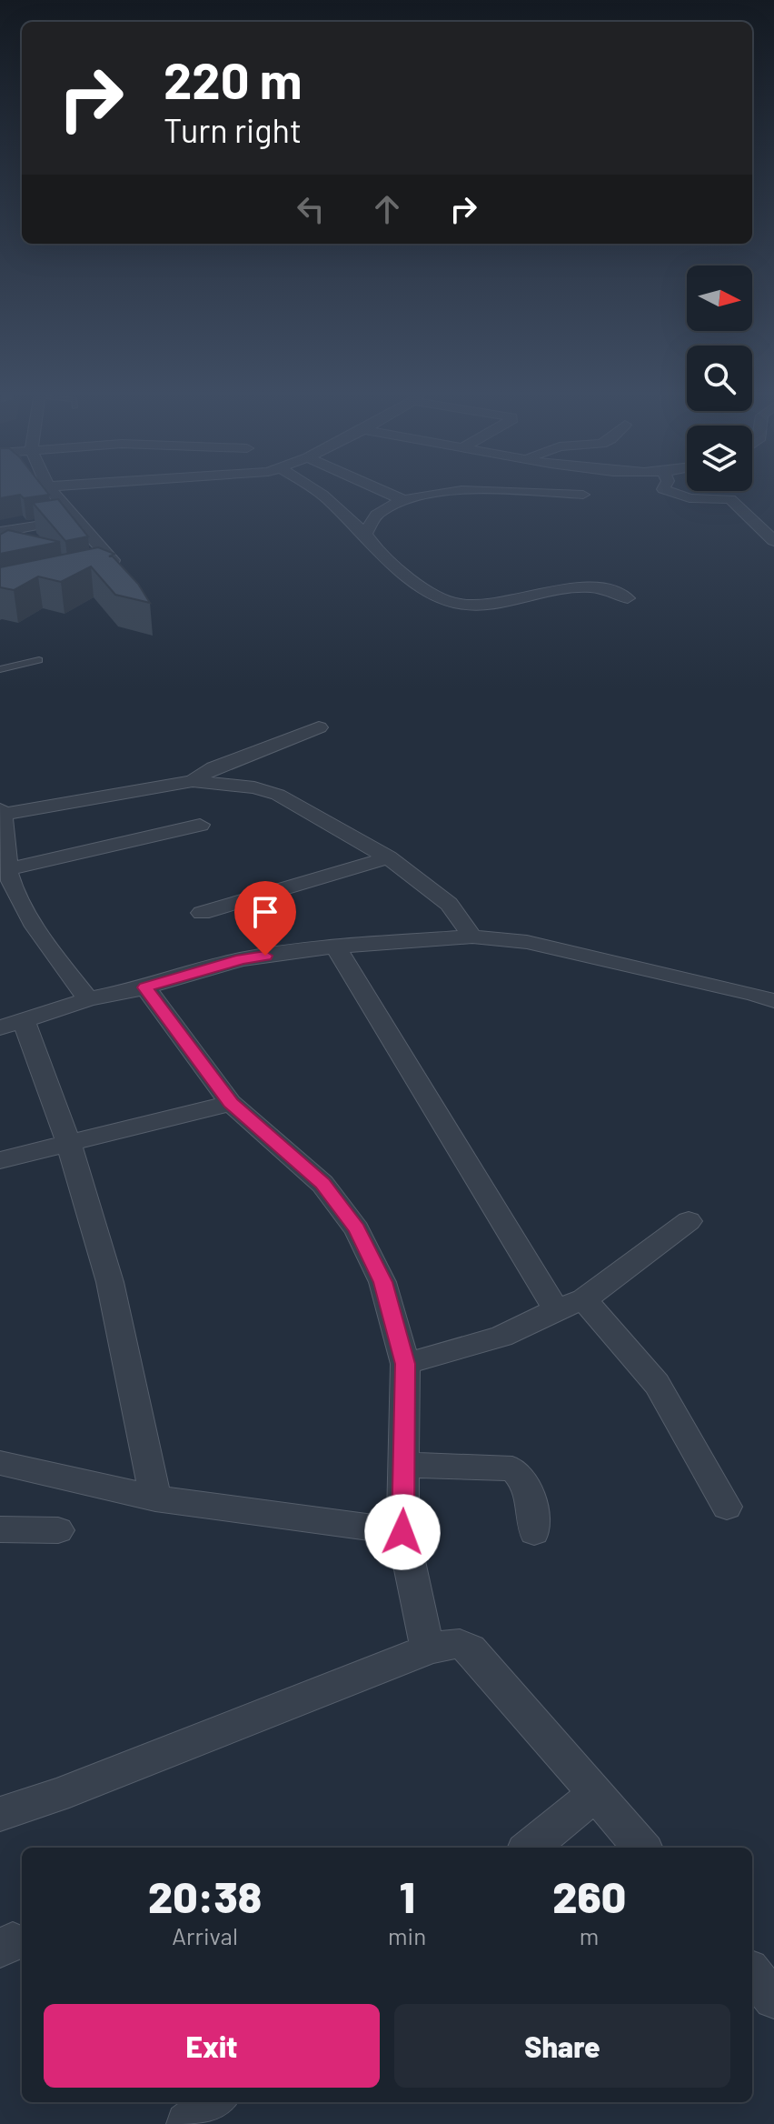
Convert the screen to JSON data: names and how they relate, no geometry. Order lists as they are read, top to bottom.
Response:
{
  "north": "right",
  "page": {
    "turn": ["220 m", "Turn right"],
    "eta": [
      "20:38",
      "Arrival",
      "1",
      "min",
      "260",
      "m"
    ],
    "buttons": ["Exit", "Share"]
  }
}
